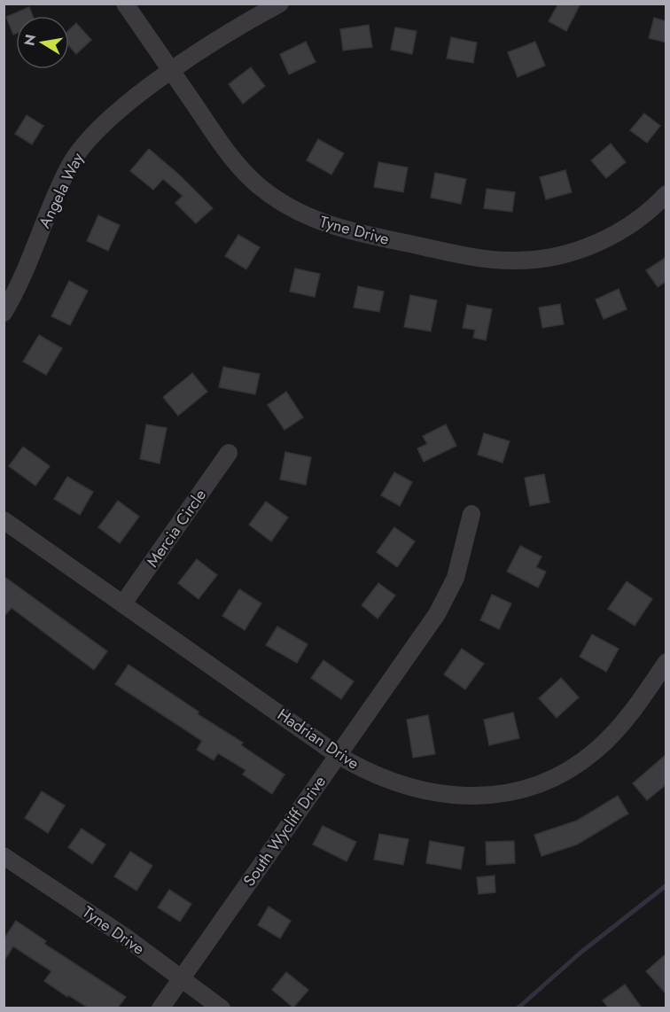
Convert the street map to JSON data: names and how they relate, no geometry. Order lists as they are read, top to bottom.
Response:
{
  "streets": {
    "street": [
      "Angela Way",
      "Tyne Drive",
      "Mercia Circle",
      "Hadrian Drive",
      "South Wycliff Drive"
    ]
  },
  "crossings": [
    ["Angela Way", "Tyne Drive"],
    ["Tyne Drive", "South Wycliff Drive"],
    ["Mercia Circle", "Hadrian Drive"],
    ["Hadrian Drive", "South Wycliff Drive"]
  ],
  "north": "left"
}
